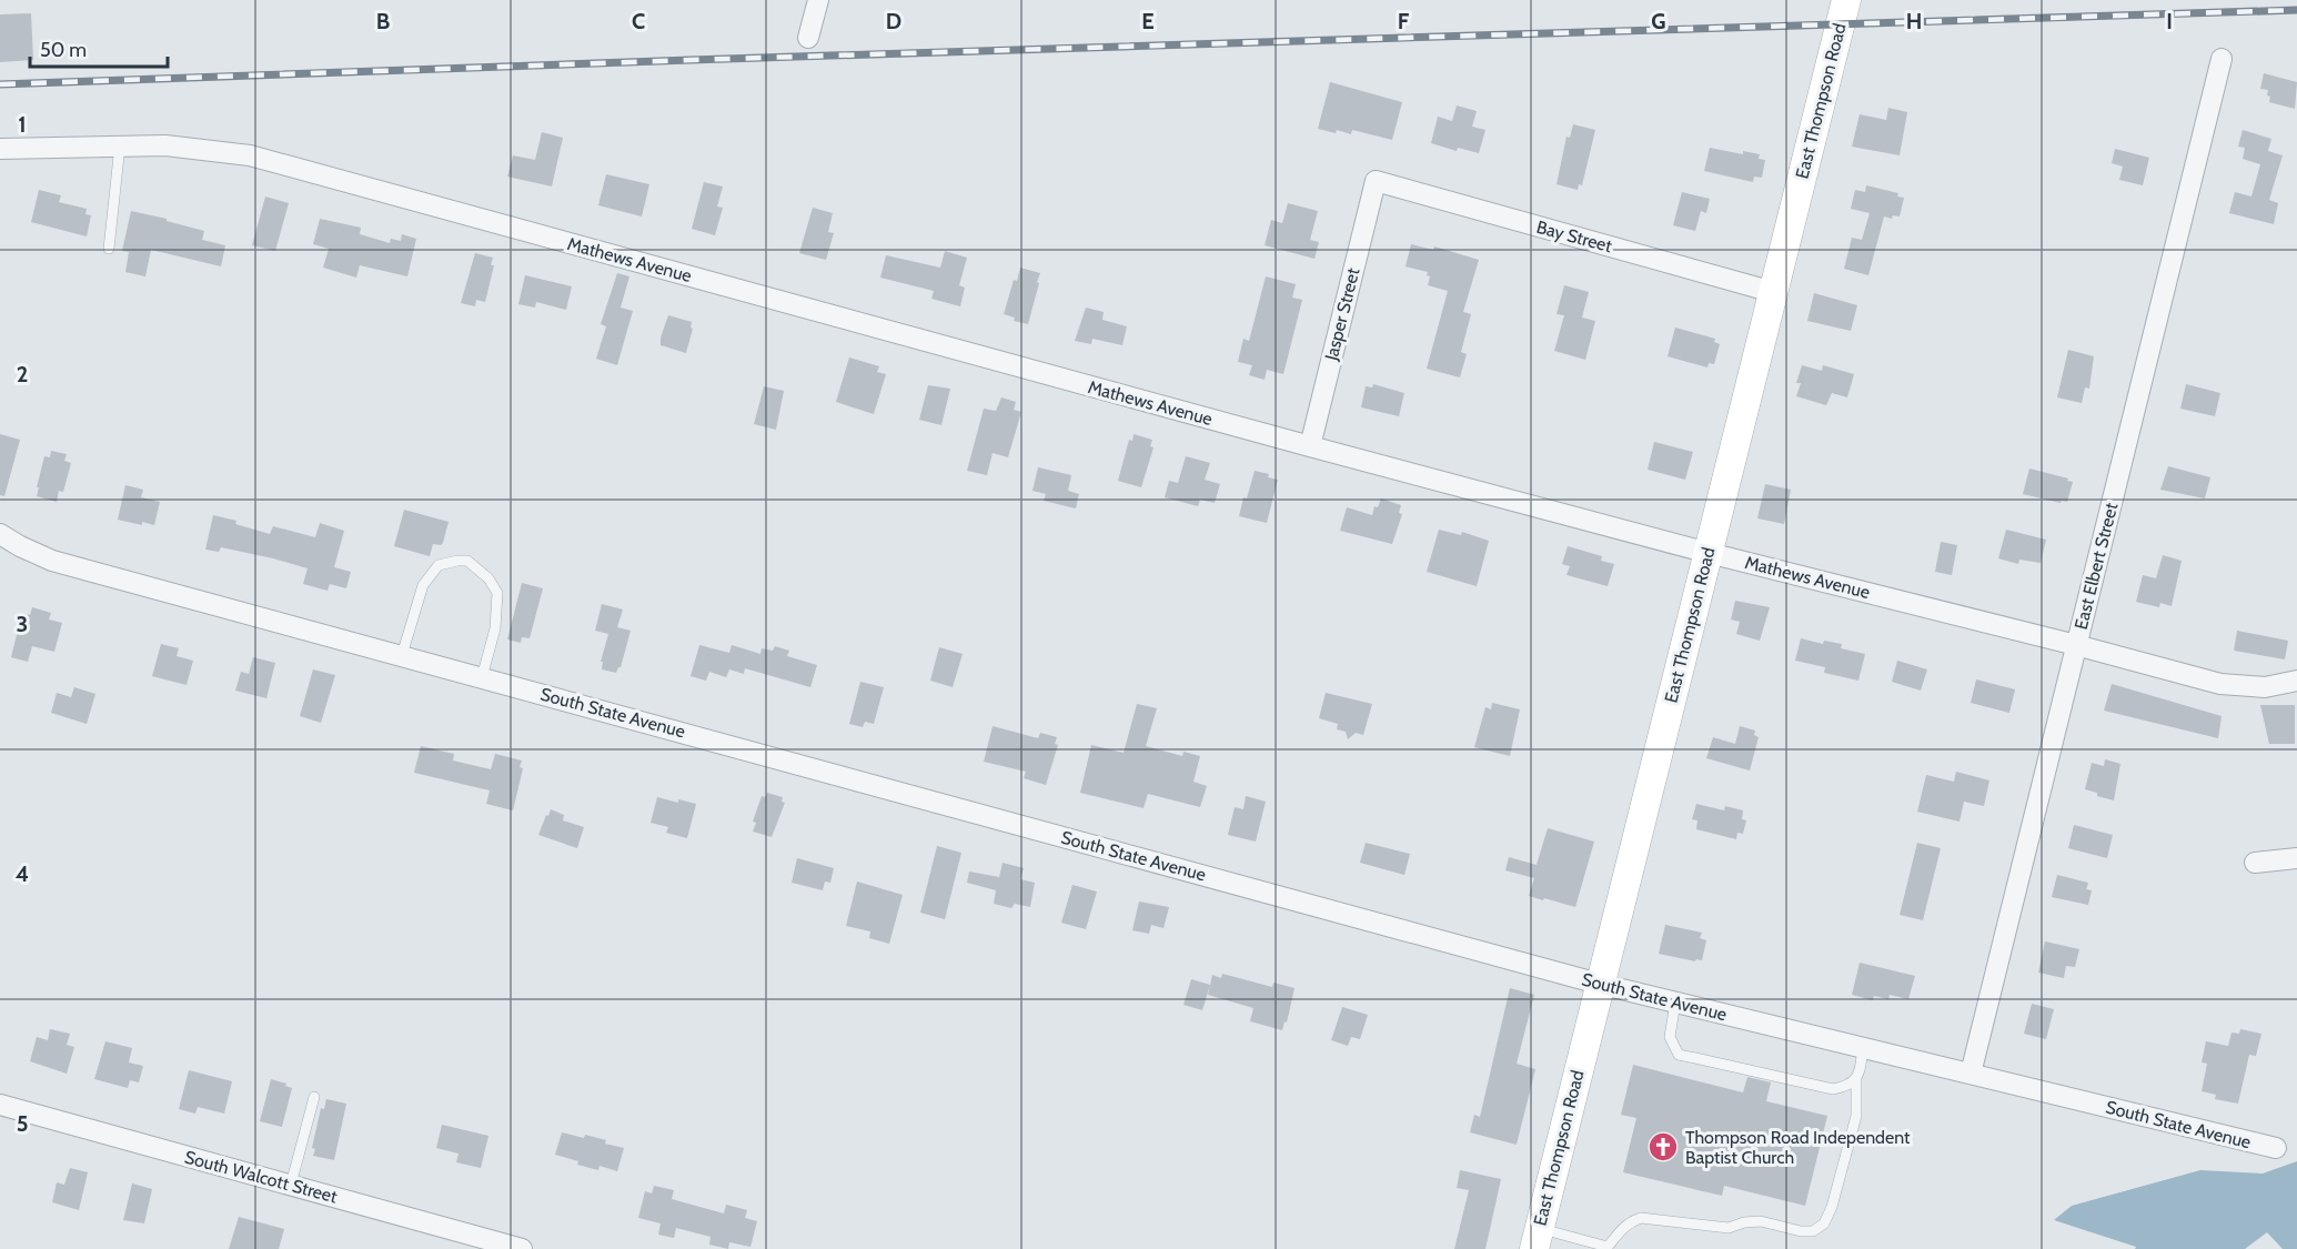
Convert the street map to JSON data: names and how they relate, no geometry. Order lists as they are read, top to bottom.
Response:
{
  "streets": {
    "main road": ["East Thompson Road"],
    "street": [
      "Bay Street",
      "Mathews Avenue",
      "Jasper Street",
      "East Elbert Street",
      "South State Avenue",
      "South Walcott Street"
    ]
  },
  "crossings": [
    ["East Thompson Road", "Bay Street"],
    ["East Thompson Road", "Mathews Avenue"],
    ["East Thompson Road", "South State Avenue"],
    ["Bay Street", "Jasper Street"],
    ["Mathews Avenue", "Jasper Street"],
    ["Mathews Avenue", "East Elbert Street"],
    ["East Elbert Street", "South State Avenue"]
  ],
  "places": {
    "church": ["Thompson Road Independent Baptist Church"]
  },
  "scale_bar": "50 m",
  "grid": {
    "columns": [
      "B",
      "C",
      "D",
      "E",
      "F",
      "G",
      "H",
      "I"
    ],
    "rows": [
      "1",
      "2",
      "3",
      "4",
      "5"
    ]
  }
}
